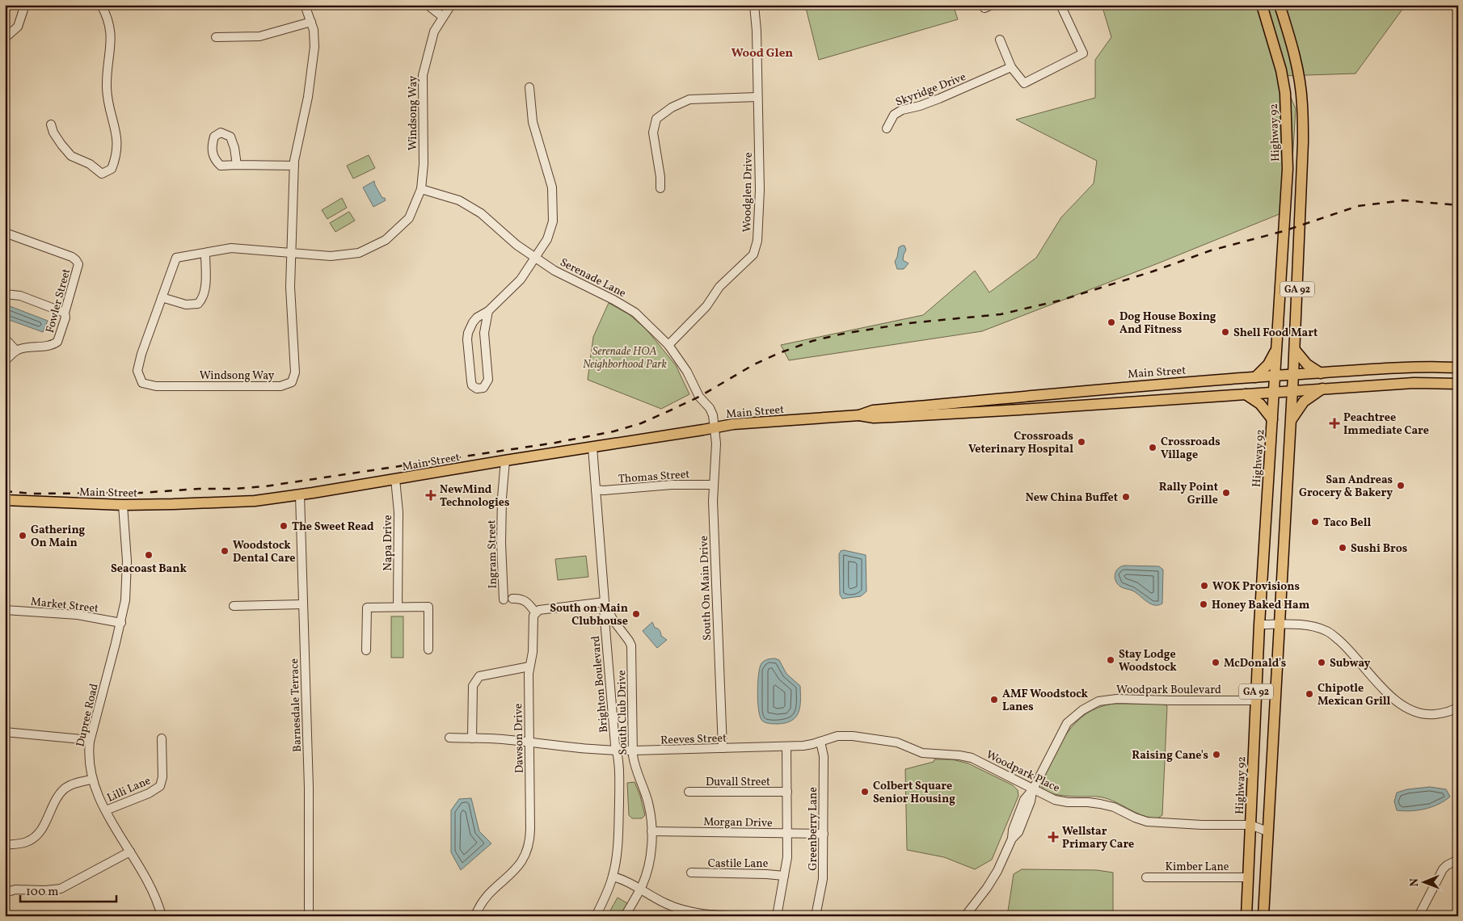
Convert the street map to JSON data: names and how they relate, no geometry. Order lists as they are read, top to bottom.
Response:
{
  "streets": {
    "main road": ["Highway 92", "GA 92", "Main Street"],
    "street": [
      "Skyridge Drive",
      "Windsong Way",
      "Woodglen Drive",
      "Serenade Lane",
      "Fowler Street",
      "Thomas Street",
      "Napa Drive",
      "Ingram Street",
      "South On Main Drive",
      "Market Street",
      "Brighton Boulevard",
      "Woodpark Boulevard",
      "Barnesdale Terrace",
      "South Club Drive",
      "Dupree Road",
      "Dawson Drive",
      "Reeves Street",
      "Woodpark Place",
      "Duvall Street",
      "Lilli Lane",
      "Morgan Drive",
      "Greenberry Lane",
      "Castile Lane",
      "Kimber Lane"
    ]
  },
  "crossings": [
    ["Windsong Way", "Serenade Lane"],
    ["Highway 92", "Main Street"],
    ["Highway 92", "Woodpark Boulevard"],
    ["Highway 92", "Woodpark Place"],
    ["Highway 92", "Kimber Lane"],
    ["Woodglen Drive", "Serenade Lane"],
    ["Serenade Lane", "Main Street"],
    ["Serenade Lane", "South On Main Drive"],
    ["GA 92", "Main Street"],
    ["GA 92", "Woodpark Place"],
    ["Main Street", "Napa Drive"],
    ["Main Street", "Ingram Street"],
    ["Main Street", "South On Main Drive"],
    ["Main Street", "Brighton Boulevard"],
    ["Main Street", "Barnesdale Terrace"],
    ["Main Street", "Dupree Road"],
    ["Thomas Street", "South On Main Drive"],
    ["Thomas Street", "Brighton Boulevard"],
    ["South On Main Drive", "Reeves Street"],
    ["Market Street", "Dupree Road"],
    ["Brighton Boulevard", "South Club Drive"],
    ["Brighton Boulevard", "Reeves Street"],
    ["Woodpark Boulevard", "Woodpark Place"],
    ["South Club Drive", "Reeves Street"],
    ["South Club Drive", "Morgan Drive"],
    ["Dupree Road", "Lilli Lane"],
    ["Dawson Drive", "Reeves Street"],
    ["Reeves Street", "Woodpark Place"],
    ["Reeves Street", "Greenberry Lane"],
    ["Morgan Drive", "Greenberry Lane"]
  ],
  "districts": ["Wood Glen"],
  "parks": ["Serenade HOA Neighborhood Park"],
  "places": {
    "other": [
      "Dog House Boxing And Fitness",
      "Shell Food Mart",
      "Crossroads Veterinary Hospital",
      "Crossroads Village",
      "San Andreas Grocery & Bakery",
      "Rally Point Grille",
      "New China Buffet",
      "Taco Bell",
      "The Sweet Read",
      "Gathering On Main",
      "Sushi Bros",
      "Woodstock Dental Care",
      "Seacoast Bank",
      "WOK Provisions",
      "Honey Baked Ham",
      "South on Main Clubhouse",
      "Stay Lodge Woodstock",
      "McDonald's",
      "Subway",
      "Chipotle Mexican Grill",
      "AMF Woodstock Lanes",
      "Raising Cane's",
      "Colbert Square Senior Housing"
    ],
    "health": ["Peachtree Immediate Care", "NewMind Technologies", "Wellstar Primary Care"]
  },
  "scale_bar": "100 m",
  "north": "left"
}
